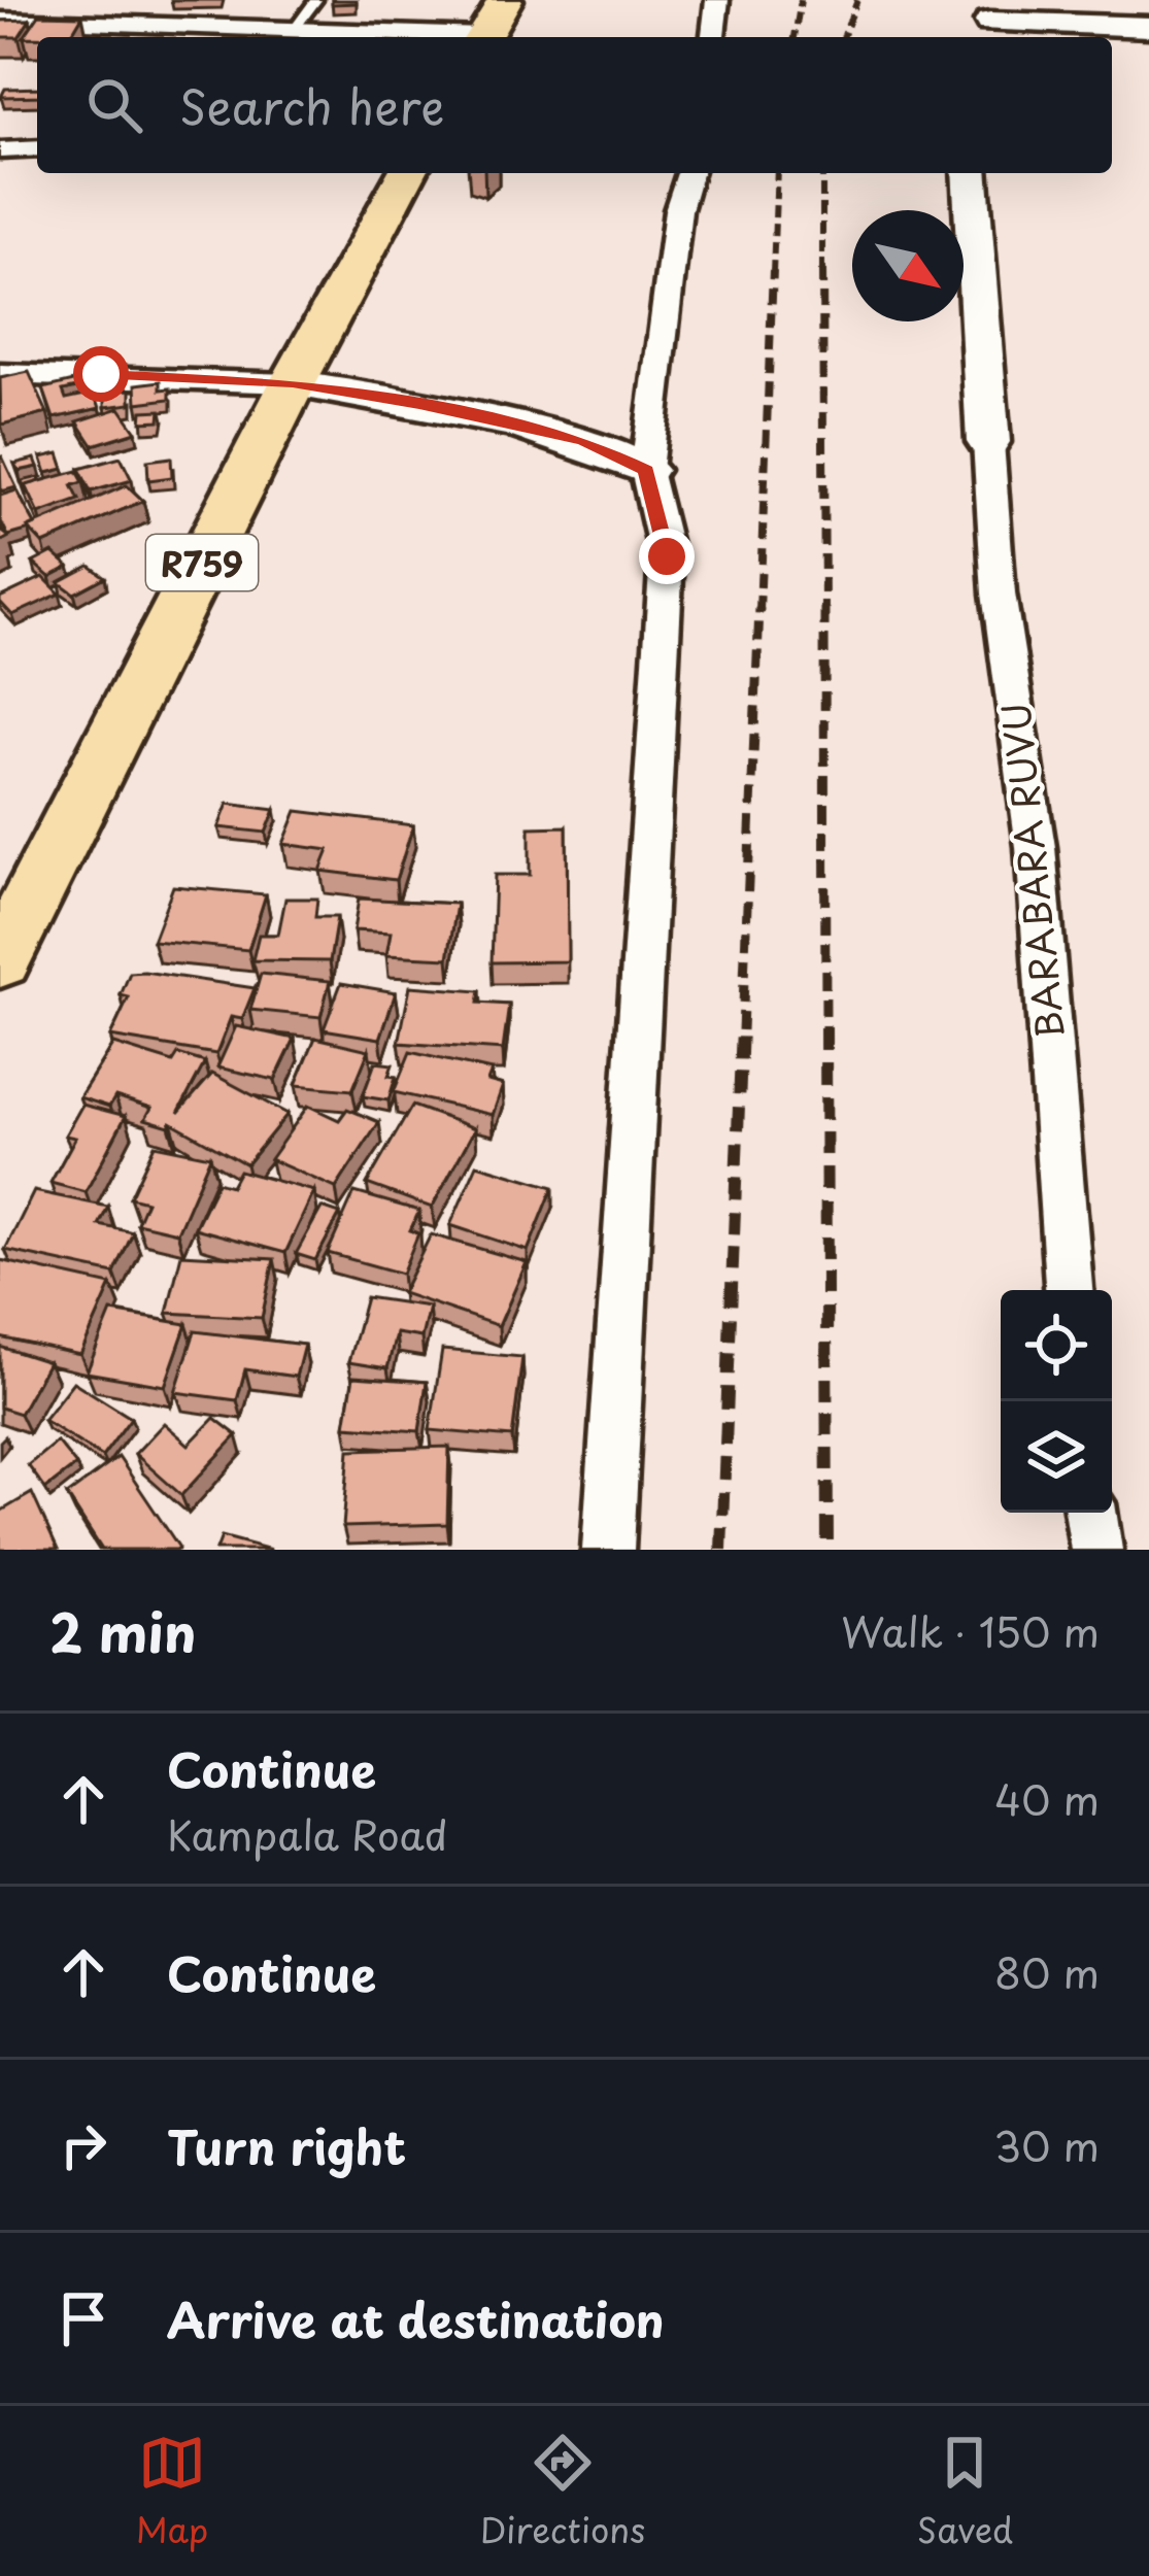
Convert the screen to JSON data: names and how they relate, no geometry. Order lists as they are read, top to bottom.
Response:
{
  "streets": {
    "main road": ["R759"],
    "street": ["BARABARA RUVU"]
  },
  "north": "bottom right",
  "page": {
    "search": "Search here",
    "heading": ["2 min", "Walk · 150 m"],
    "list": [
      ["Continue", "Kampala Road", "40 m"],
      ["Continue", "80 m"],
      ["Turn right", "30 m"],
      "Arrive at destination"
    ],
    "nav": ["Map", "Directions", "Saved"]
  }
}
